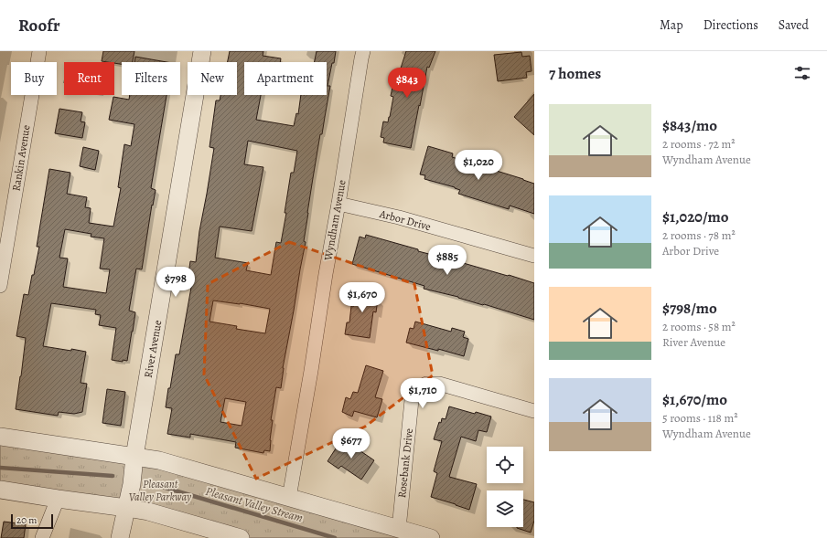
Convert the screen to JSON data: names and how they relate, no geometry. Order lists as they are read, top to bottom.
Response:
{
  "streets": {
    "street": [
      "Rankin Avenue",
      "Wyndham Avenue",
      "Arbor Drive",
      "River Avenue",
      "Rosebank Drive"
    ]
  },
  "crossings": [
    ["Wyndham Avenue", "Arbor Drive"]
  ],
  "water": ["Pleasant Valley Stream"],
  "parks": ["Pleasant Valley Parkway"],
  "scale_bar": "20 m",
  "page": {
    "header": "Roofr",
    "nav": ["Map", "Directions", "Saved"],
    "heading": "7 homes",
    "chip": [
      "Buy",
      "Rent",
      "Filters",
      "New",
      "Apartment"
    ],
    "price": [
      "$843",
      "$1,020",
      "$885",
      "$798",
      "$1,670",
      "$1,710",
      "$677"
    ],
    "list": [
      {
        "name": "$843/mo",
        "note": "2 rooms · 72 m² · Wyndham Avenue"
      },
      {
        "name": "$1,020/mo",
        "note": "2 rooms · 78 m² · Arbor Drive"
      },
      {
        "name": "$798/mo",
        "note": "2 rooms · 58 m² · River Avenue"
      },
      {
        "name": "$1,670/mo",
        "note": "5 rooms · 118 m² · Wyndham Avenue"
      }
    ],
    "scale": "20 m"
  }
}
